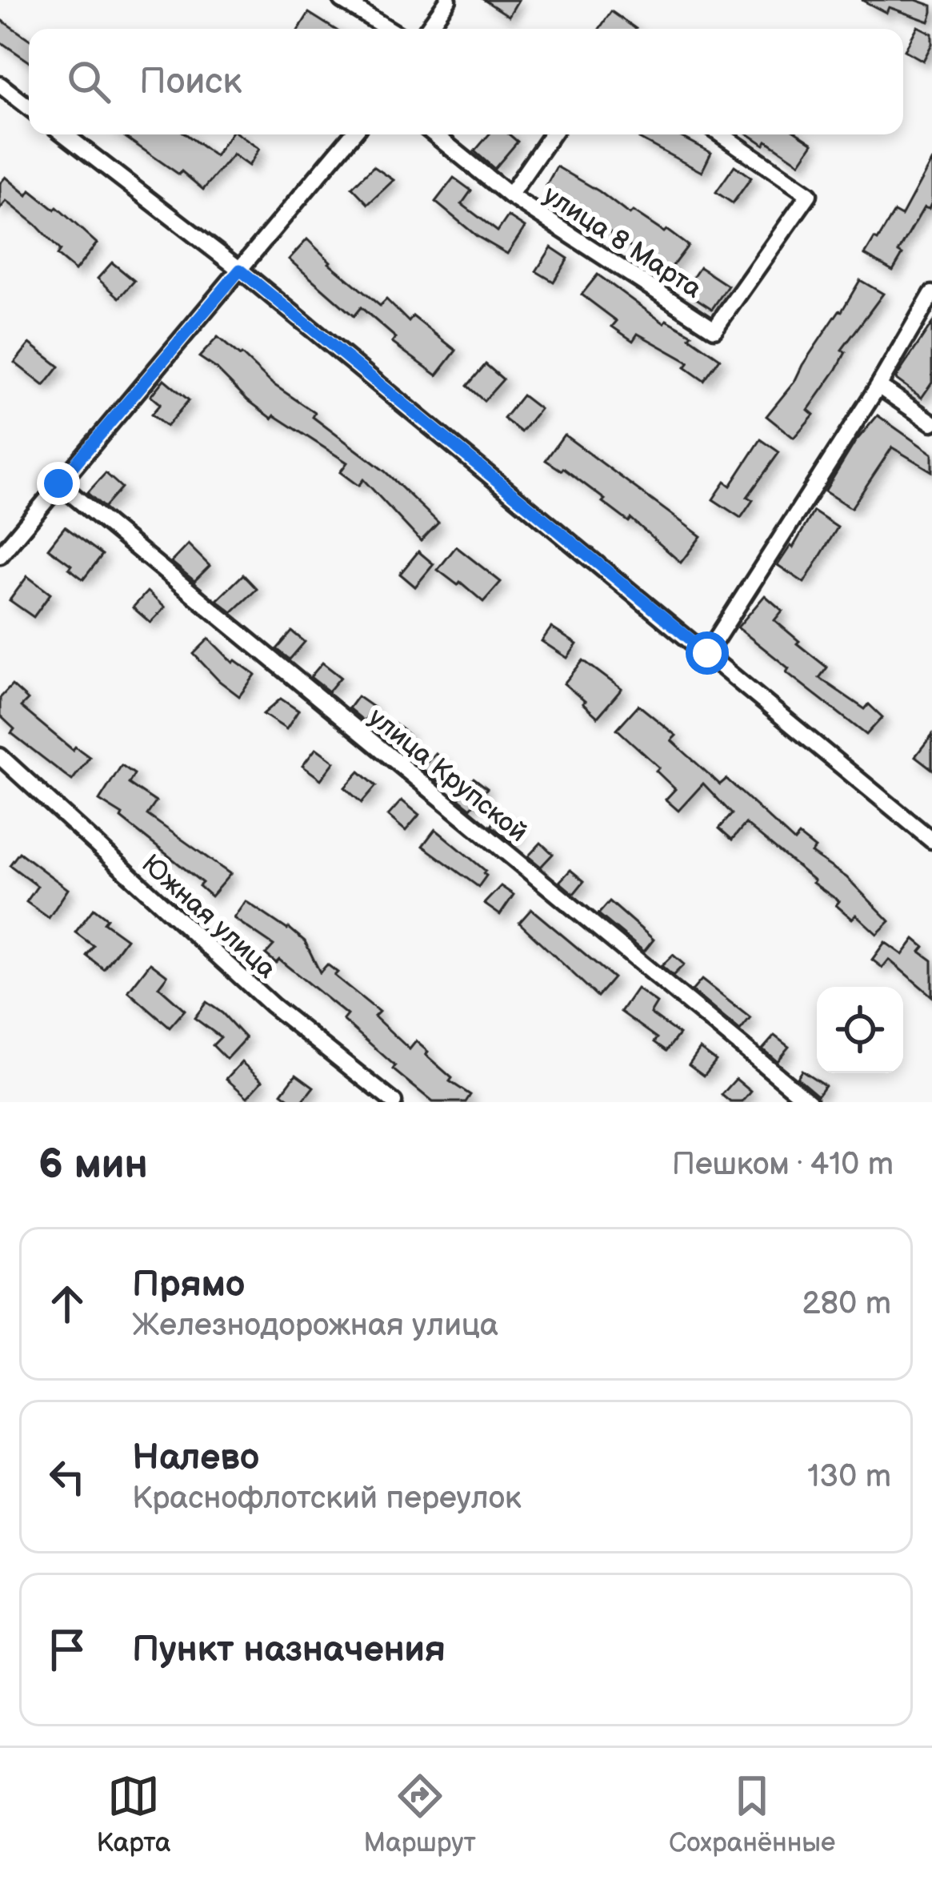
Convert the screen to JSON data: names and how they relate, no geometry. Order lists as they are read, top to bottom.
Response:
{
  "streets": {
    "street": ["улица 8 Марта", "улица Крупской", "Южная улица"]
  },
  "page": {
    "search": "Поиск",
    "heading": ["6 мин", "Пешком · 410 m"],
    "list": [
      ["Прямо", "Железнодорожная улица", "280 m"],
      ["Налево", "Краснофлотский переулок", "130 m"],
      "Пункт назначения"
    ],
    "nav": ["Карта", "Маршрут", "Сохранённые"]
  }
}
